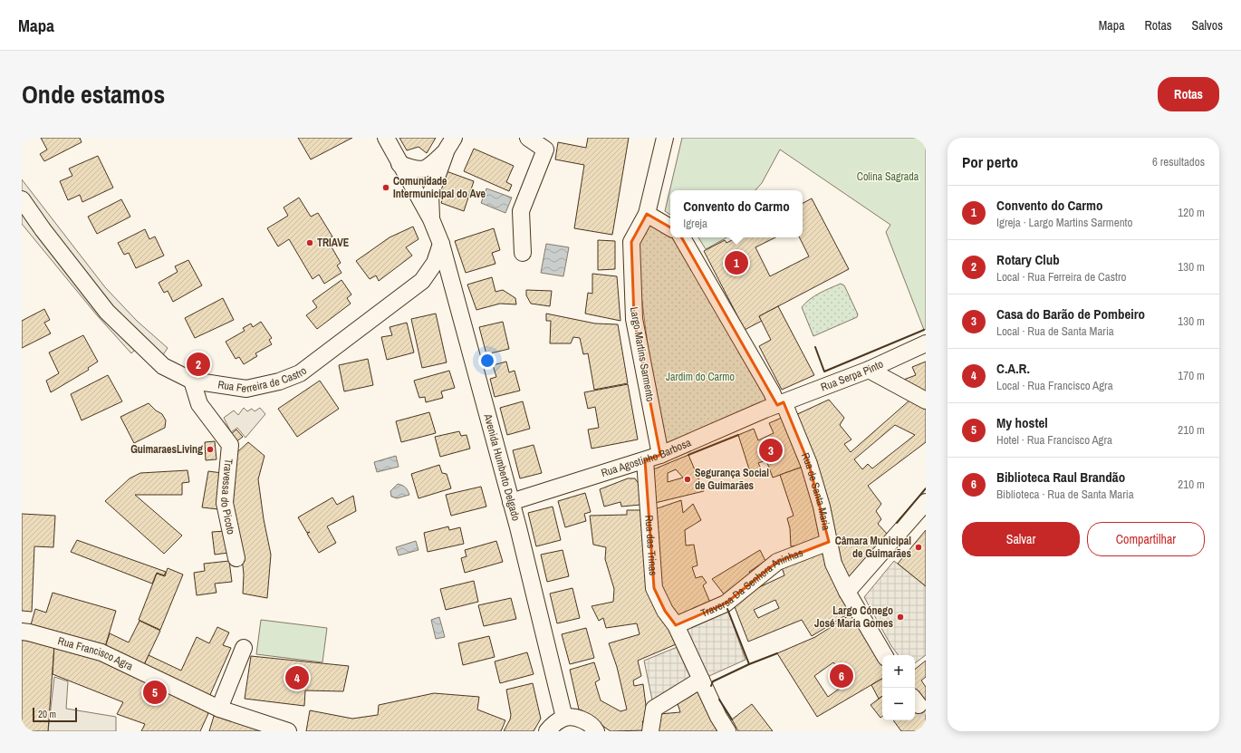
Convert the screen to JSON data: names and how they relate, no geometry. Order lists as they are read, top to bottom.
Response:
{
  "streets": {
    "street": [
      "Largo Martins Sarmento",
      "Rua Ferreira de Castro",
      "Rua Serpa Pinto",
      "Rua Agostinho Barbosa",
      "Avenida Humberto Delgado",
      "Rua de Santa Maria",
      "Travessa do Picoto",
      "Rua das Trinas",
      "Traversa Da Senhora Aninhas",
      "Rua Francisco Agra"
    ]
  },
  "crossings": [
    ["Largo Martins Sarmento", "Rua Agostinho Barbosa"],
    ["Rua Ferreira de Castro", "Avenida Humberto Delgado"],
    ["Rua Ferreira de Castro", "Travessa do Picoto"],
    ["Rua Serpa Pinto", "Rua Agostinho Barbosa"],
    ["Rua Serpa Pinto", "Rua de Santa Maria"],
    ["Rua Agostinho Barbosa", "Avenida Humberto Delgado"],
    ["Rua Agostinho Barbosa", "Rua de Santa Maria"],
    ["Rua Agostinho Barbosa", "Rua das Trinas"],
    ["Rua de Santa Maria", "Traversa Da Senhora Aninhas"],
    ["Rua das Trinas", "Traversa Da Senhora Aninhas"]
  ],
  "parks": ["Colina Sagrada", "Jardim do Carmo"],
  "places": [
    "Comunidade Intermunicipal do Ave",
    "TRIAVE",
    "GuimaraesLiving",
    "Segurança Social de Guimarães",
    "Câmara Municipal de Guimarães",
    "Largo Cónego José Maria Gomes"
  ],
  "scale_bar": "20 m",
  "page": {
    "header": "Mapa",
    "nav": ["Mapa", "Rotas", "Salvos"],
    "title": "Onde estamos",
    "buttons": [
      "Rotas",
      ["Salvar", "Compartilhar"]
    ],
    "heading": ["Por perto", "6 resultados"],
    "list": [
      {
        "mark": "1",
        "name": "Convento do Carmo",
        "note": "Igreja · Largo Martins Sarmento",
        "value": "120 m"
      },
      {
        "mark": "2",
        "name": "Rotary Club",
        "note": "Local · Rua Ferreira de Castro",
        "value": "130 m"
      },
      {
        "mark": "3",
        "name": "Casa do Barão de Pombeiro",
        "note": "Local · Rua de Santa Maria",
        "value": "130 m"
      },
      {
        "mark": "4",
        "name": "C.A.R.",
        "note": "Local · Rua Francisco Agra",
        "value": "170 m"
      },
      {
        "mark": "5",
        "name": "My hostel",
        "note": "Hotel · Rua Francisco Agra",
        "value": "210 m"
      },
      {
        "mark": "6",
        "name": "Biblioteca Raul Brandão",
        "note": "Biblioteca · Rua de Santa Maria",
        "value": "210 m"
      }
    ],
    "popup": ["Convento do Carmo", "Igreja"],
    "pins": [
      "1",
      "2",
      "3",
      "6",
      "4",
      "5"
    ],
    "map_buttons": ["+", "−"],
    "scale": "20 m"
  }
}
